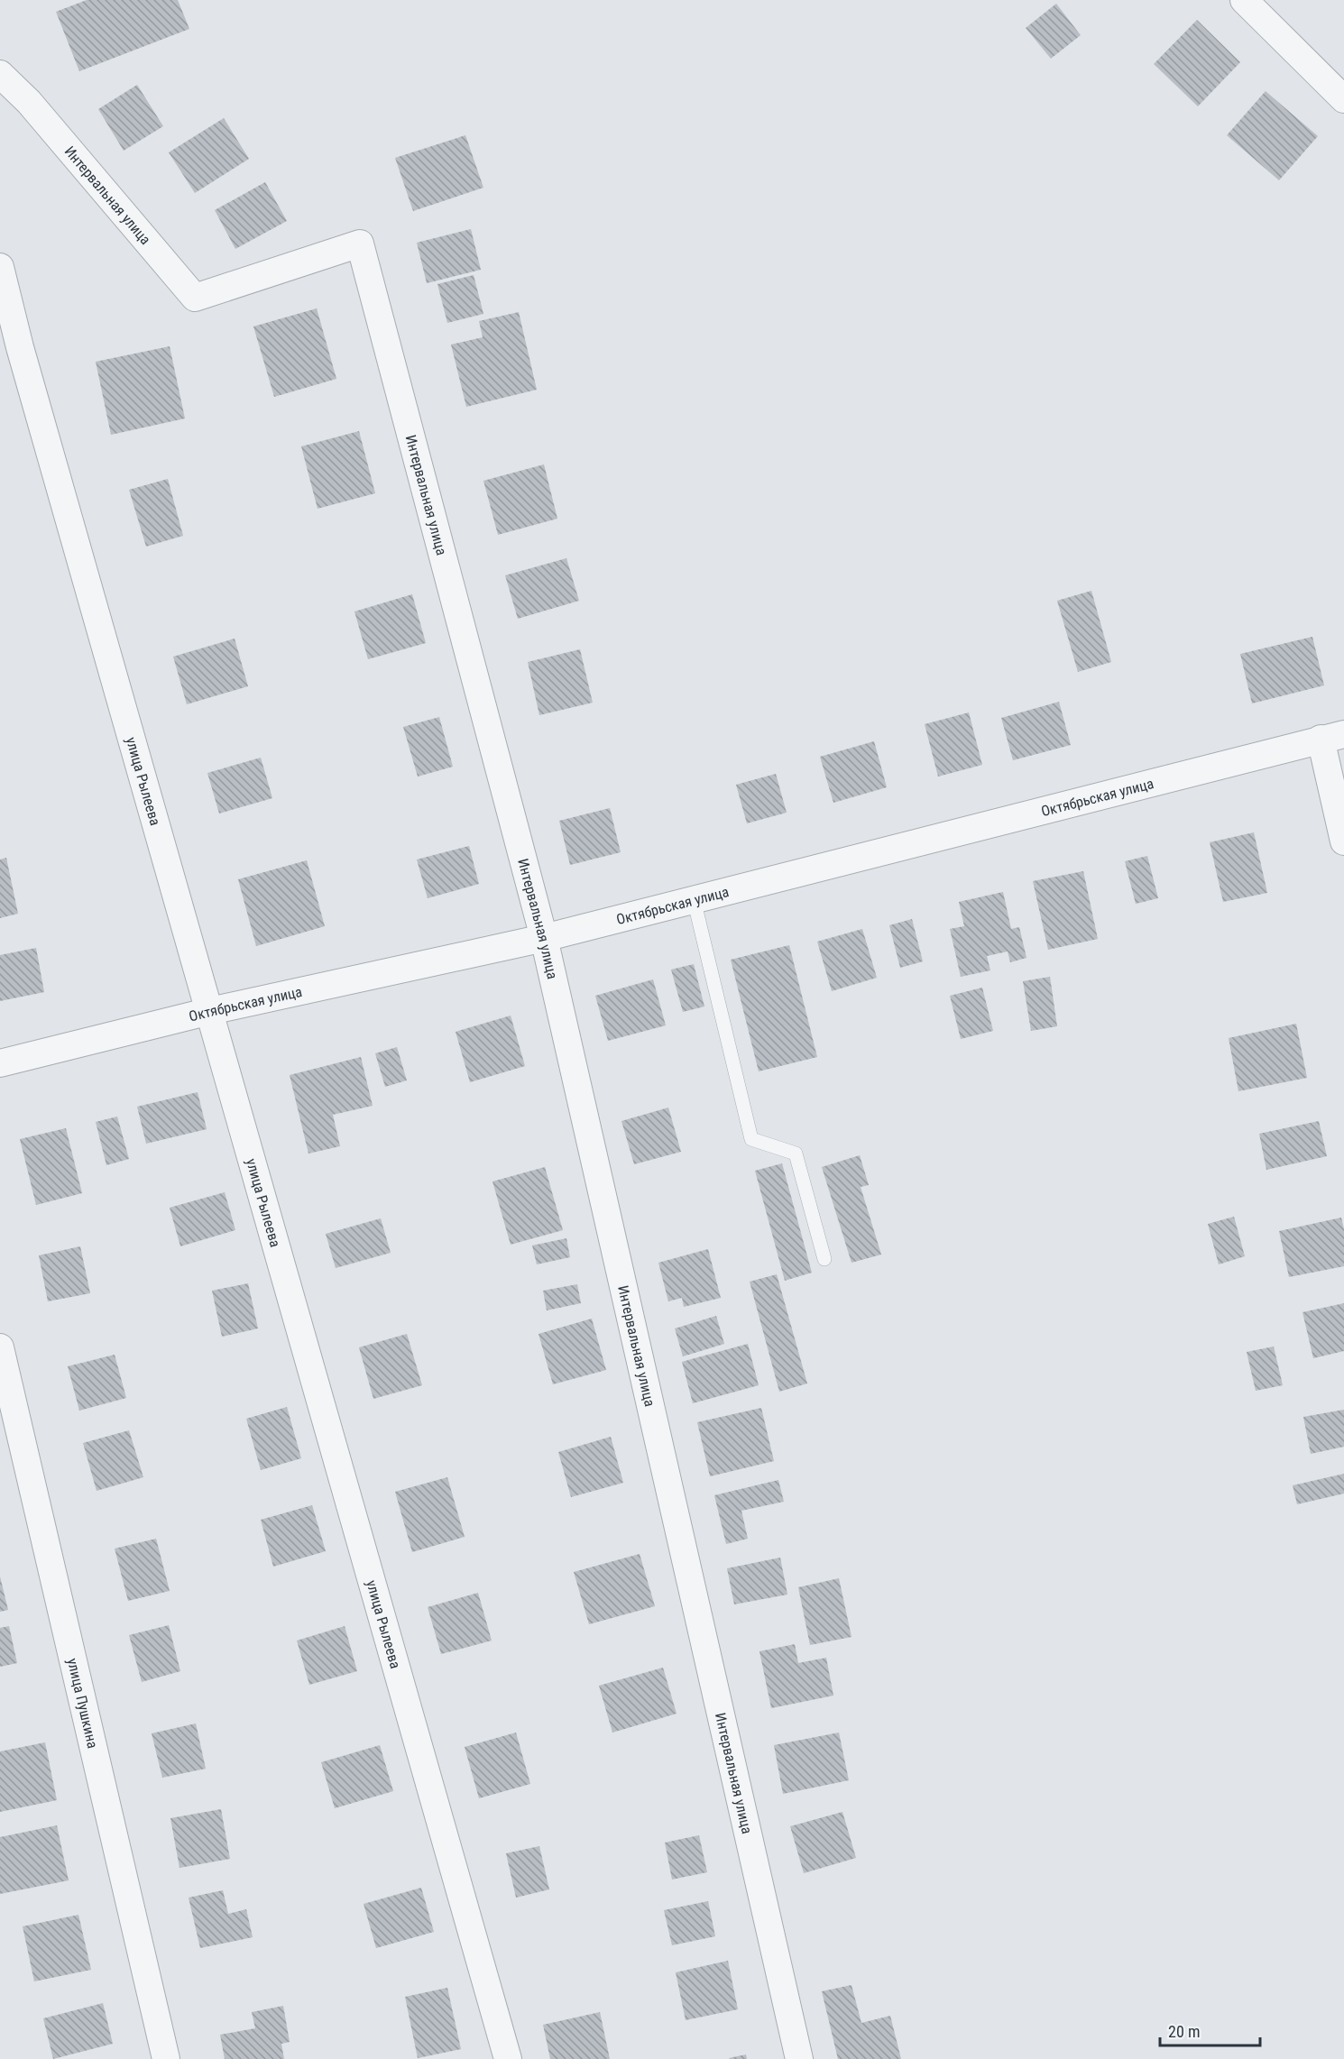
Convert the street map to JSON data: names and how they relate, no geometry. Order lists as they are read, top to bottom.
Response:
{
  "streets": {
    "street": [
      "Интервальная улица",
      "улица Рылеева",
      "Октябрьская улица",
      "улица Пушкина"
    ]
  },
  "crossings": [
    ["Интервальная улица", "Октябрьская улица"],
    ["улица Рылеева", "Октябрьская улица"]
  ],
  "scale_bar": "20 m"
}
